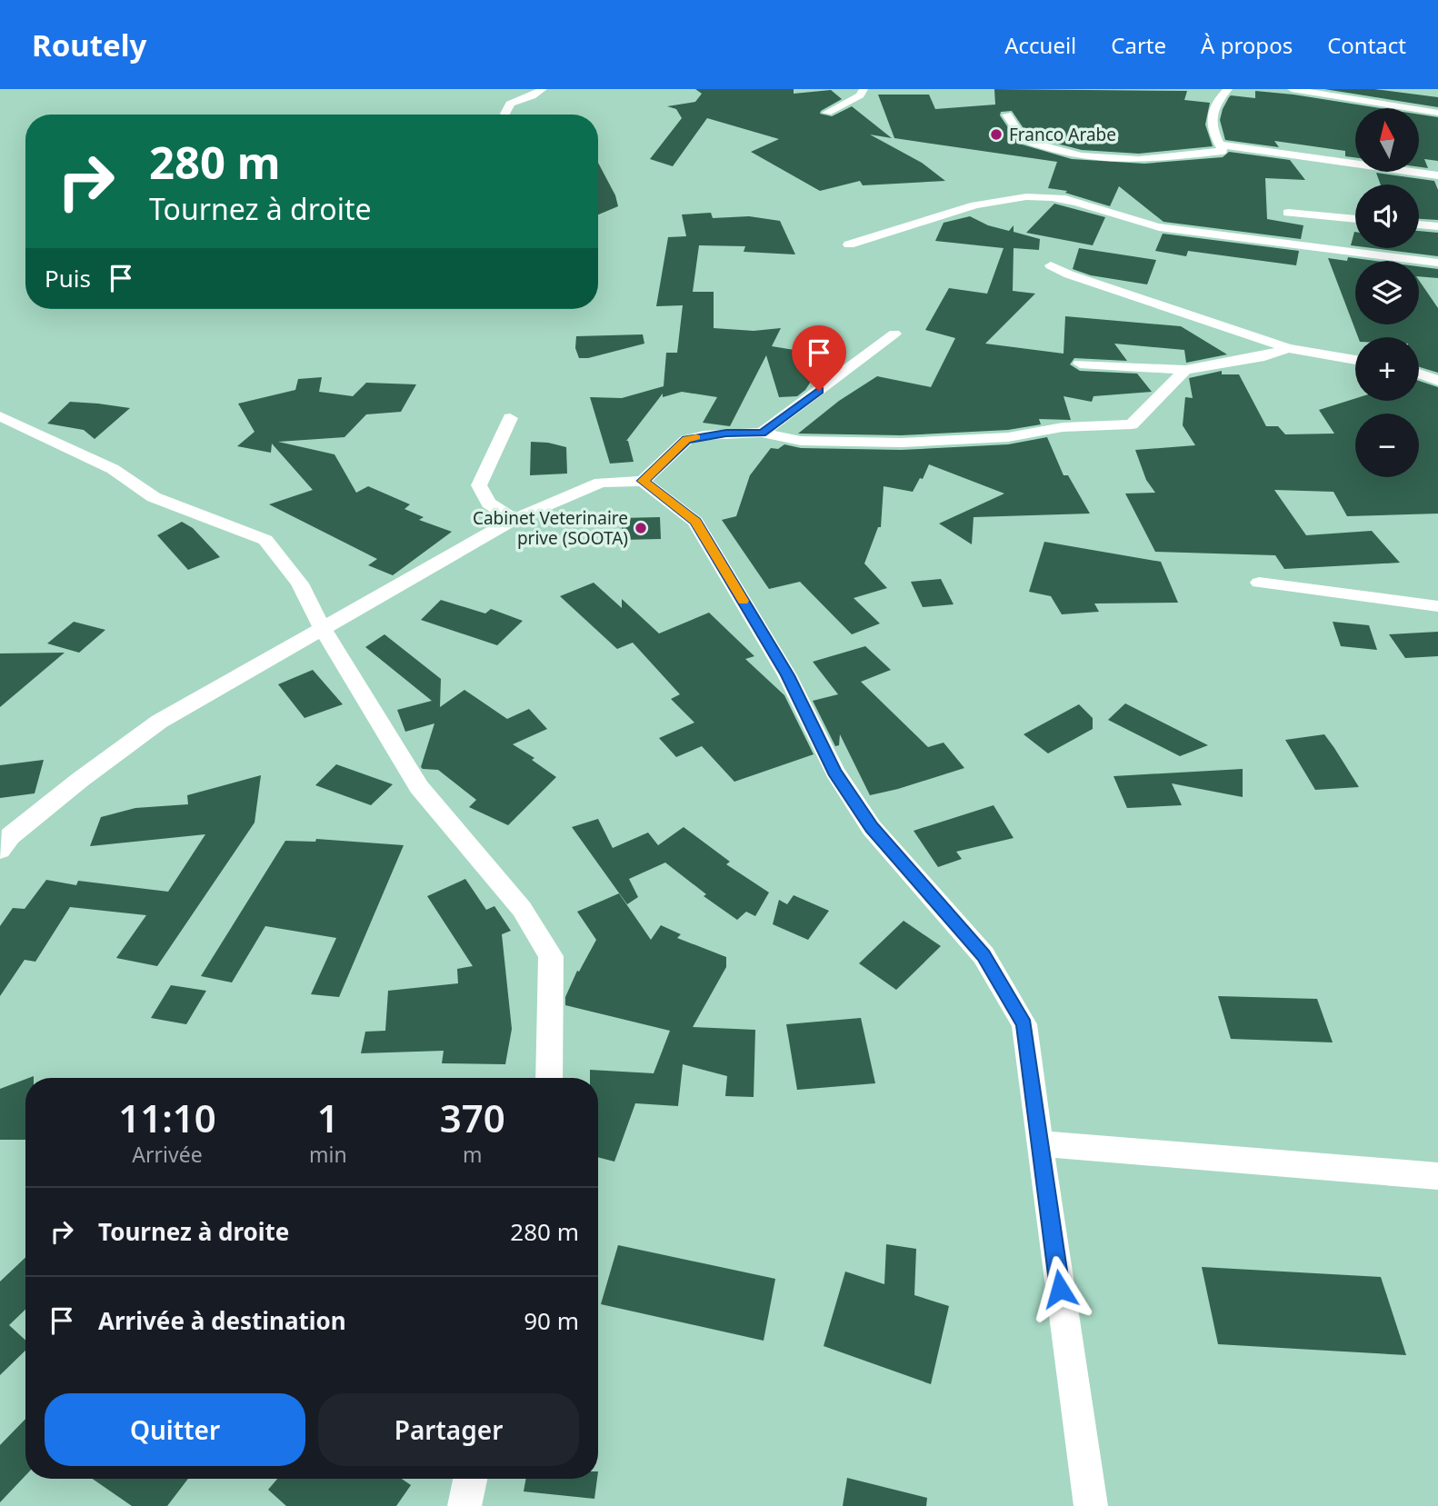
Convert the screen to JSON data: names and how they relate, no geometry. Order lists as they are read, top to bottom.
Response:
{
  "places": ["Franco Arabe", "Cabinet Veterinaire prive (SOOTA)"],
  "north": "top",
  "page": {
    "header": "Routely",
    "nav": [
      "Accueil",
      "Carte",
      "À propos",
      "Contact"
    ],
    "map_buttons": ["+", "−"],
    "turn": ["280 m", "Tournez à droite"],
    "then": "Puis",
    "eta": [
      "11:10",
      "Arrivée",
      "1",
      "min",
      "370",
      "m"
    ],
    "list": [
      {
        "name": "Tournez à droite",
        "value": "280 m"
      },
      {
        "name": "Arrivée à destination",
        "value": "90 m"
      }
    ],
    "buttons": ["Quitter", "Partager"]
  }
}
